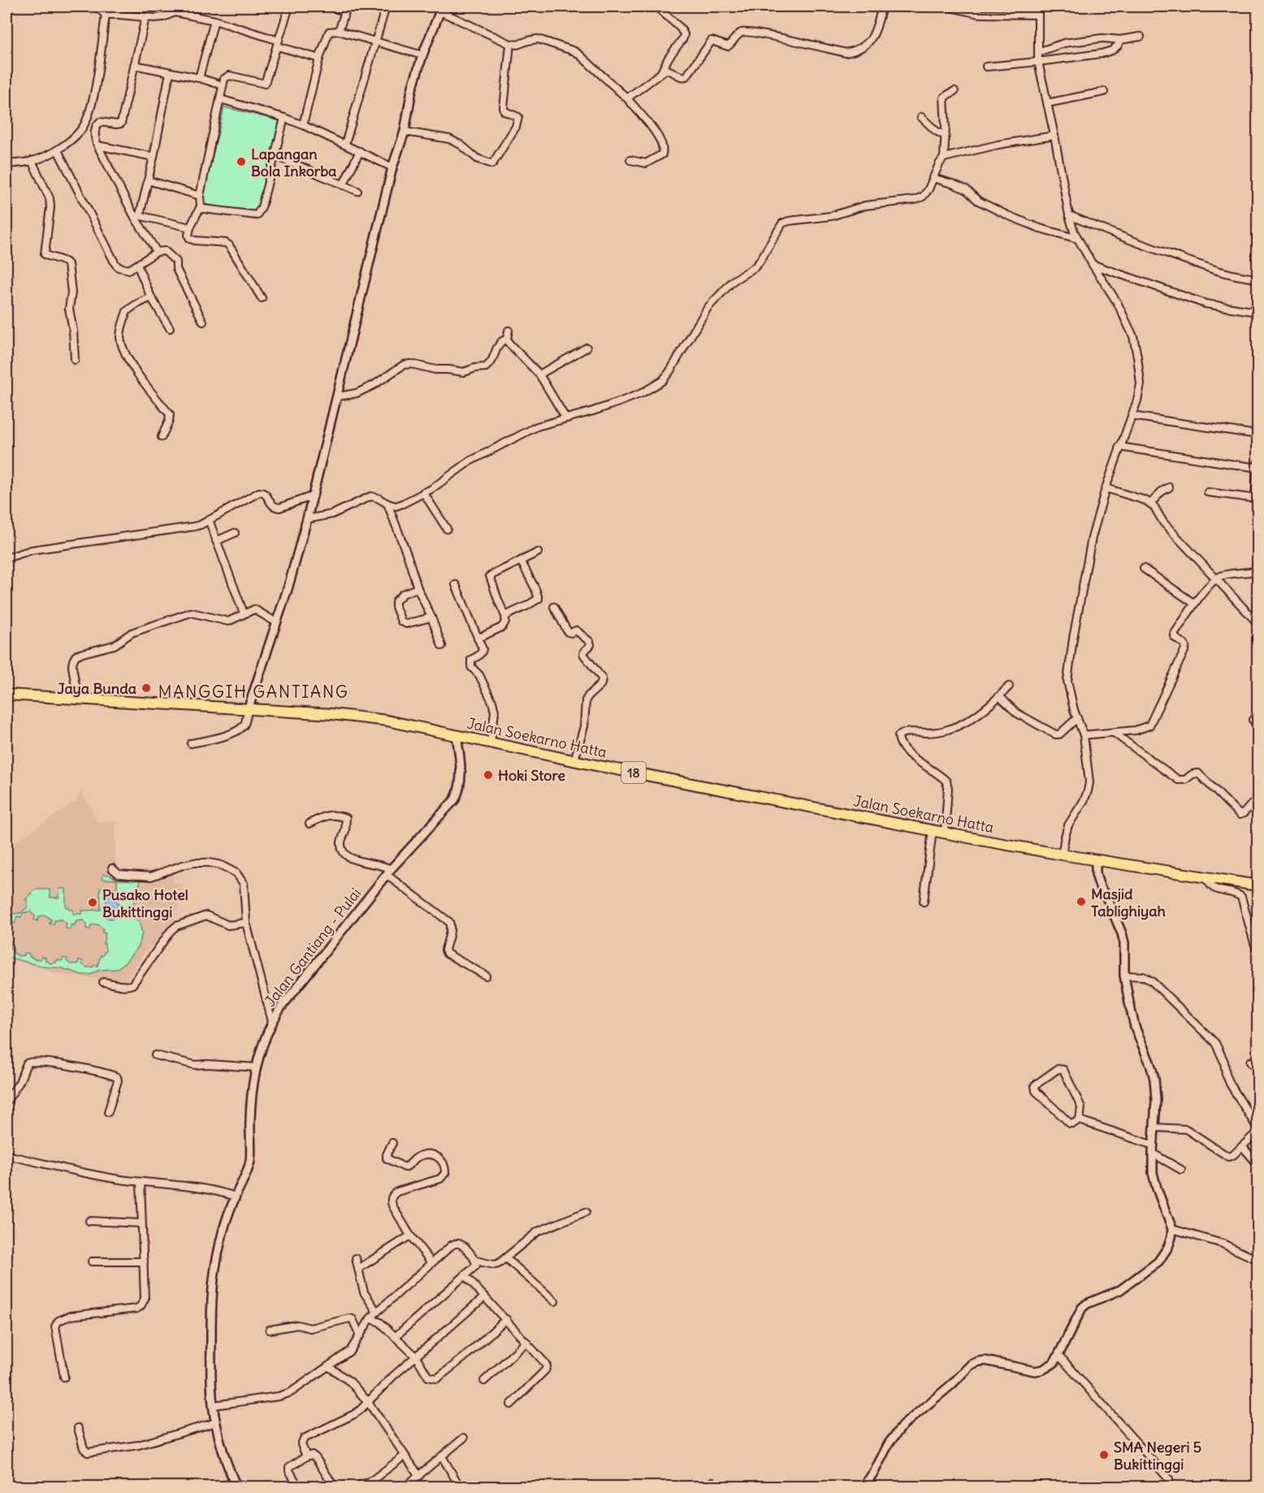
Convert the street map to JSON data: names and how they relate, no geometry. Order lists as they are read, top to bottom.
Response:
{
  "streets": {
    "highway": ["Jalan Soekarno Hatta", "18"],
    "street": ["Jalan Gantiang - Pulai"]
  },
  "crossings": [
    ["Jalan Soekarno Hatta", "Jalan Gantiang - Pulai"]
  ],
  "districts": ["MANGGIH GANTIANG"],
  "places": [
    "Lapangan Bola Inkorba",
    "Jaya Bunda",
    "Hoki Store",
    "Masjid Tablighiyah",
    "Pusako Hotel Bukittinggi",
    "SMA Negeri 5 Bukittinggi"
  ]
}
